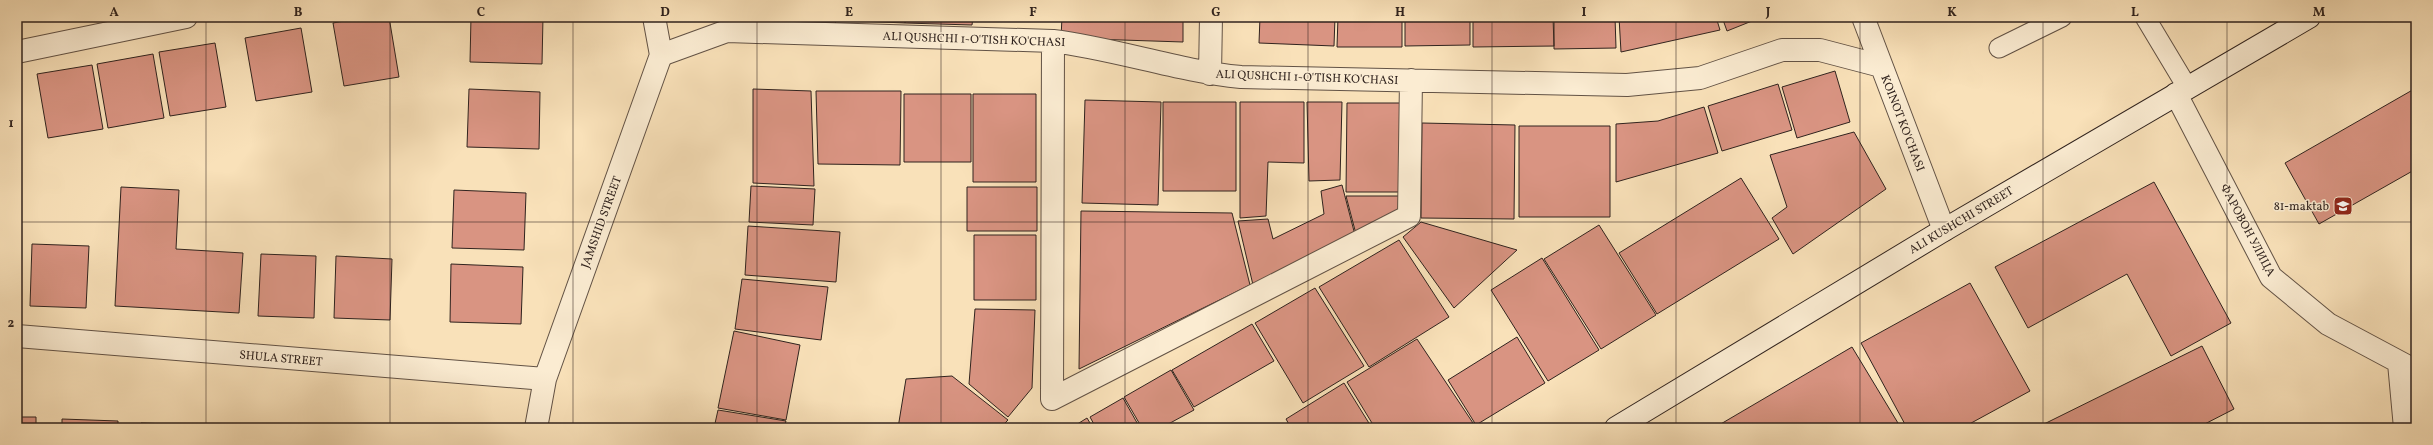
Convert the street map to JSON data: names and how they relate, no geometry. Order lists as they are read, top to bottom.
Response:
{
  "streets": {
    "street": [
      "ALI QUSHCHI 1-O'TISH KO'CHASI",
      "KOINOT KO'CHASI",
      "ALI KUSHCHI STREET",
      "JAMSHID STREET",
      "ФАРОВОН УЛИЦА",
      "SHULA STREET"
    ]
  },
  "crossings": [
    ["ALI QUSHCHI 1-O'TISH KO'CHASI", "KOINOT KO'CHASI"],
    ["ALI QUSHCHI 1-O'TISH KO'CHASI", "JAMSHID STREET"],
    ["KOINOT KO'CHASI", "ALI KUSHCHI STREET"],
    ["ALI KUSHCHI STREET", "ФАРОВОН УЛИЦА"],
    ["JAMSHID STREET", "SHULA STREET"]
  ],
  "places": {
    "school or university": ["81-maktab"]
  },
  "grid": {
    "columns": [
      "A",
      "B",
      "C",
      "D",
      "E",
      "F",
      "G",
      "H",
      "I",
      "J",
      "K",
      "L",
      "M"
    ],
    "rows": ["1", "2"]
  }
}
